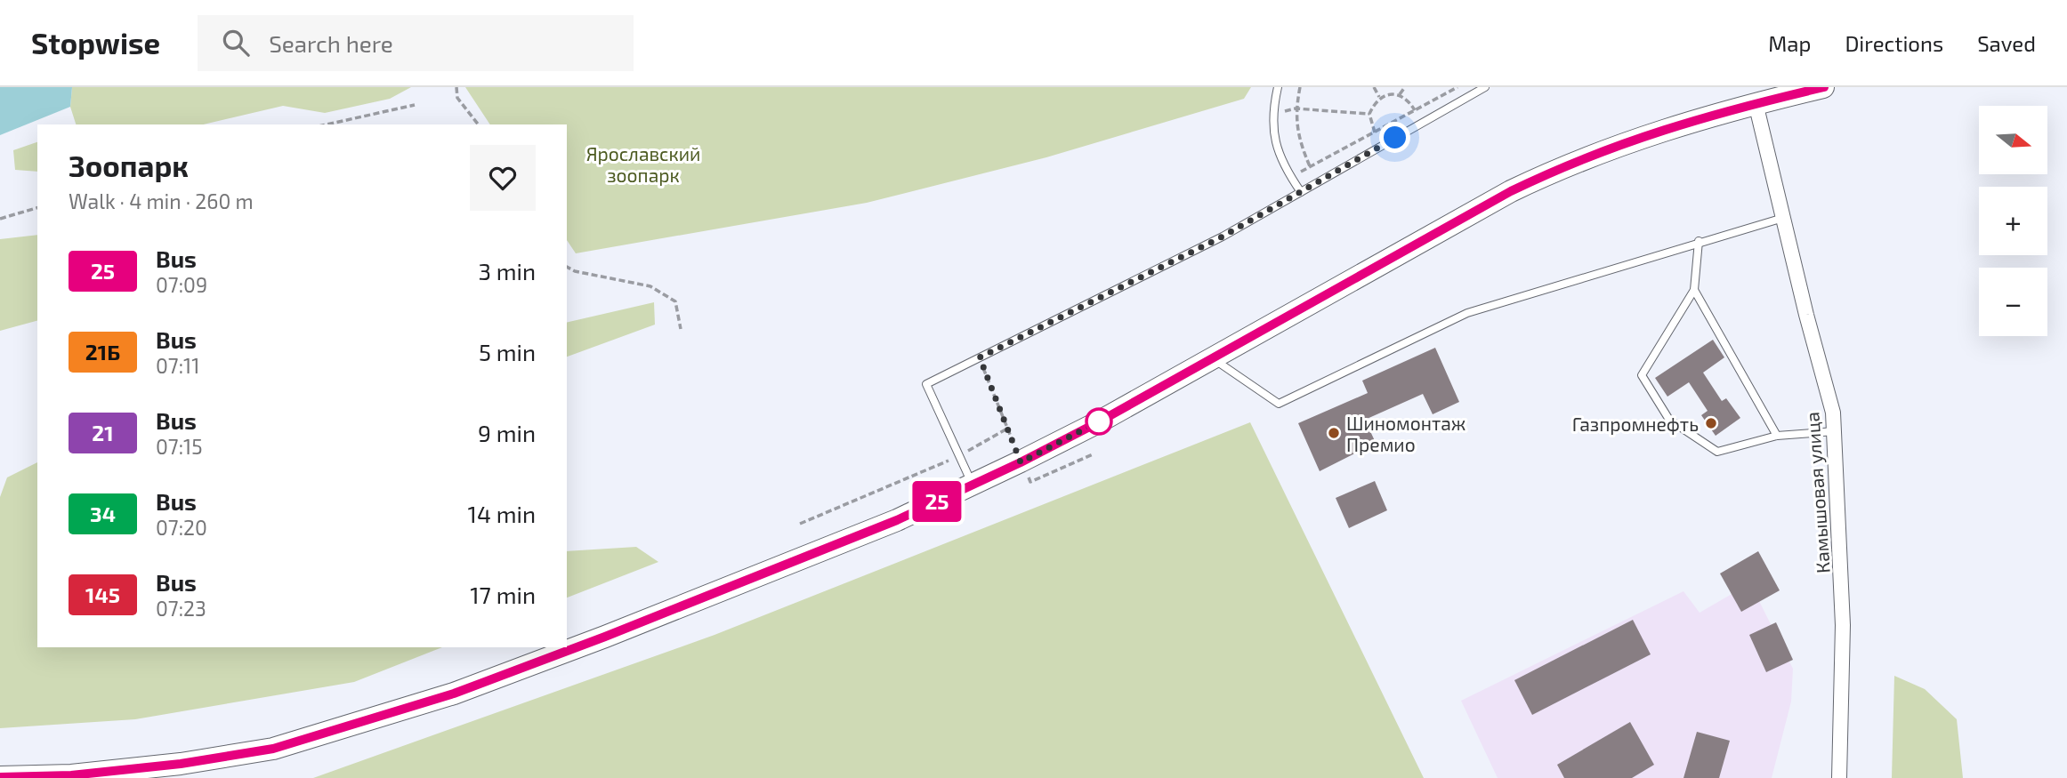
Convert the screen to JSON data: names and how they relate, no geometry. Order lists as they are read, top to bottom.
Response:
{
  "streets": {
    "street": ["Камышовая улица"]
  },
  "parks": ["Ярославский зоопарк"],
  "places": ["Газпромнефть", "Шиномонтаж Премио"],
  "lines": ["bus line 25"],
  "north": "right",
  "page": {
    "header": "Stopwise",
    "search": "Search here",
    "nav": ["Map", "Directions", "Saved"],
    "on_map": "25",
    "map_buttons": ["+", "−"],
    "heading": ["Зоопарк", "Walk · 4 min · 260 m"],
    "list": [
      {
        "mark": "25",
        "name": "Bus",
        "note": "07:09",
        "value": "3 min"
      },
      {
        "mark": "21Б",
        "name": "Bus",
        "note": "07:11",
        "value": "5 min"
      },
      {
        "mark": "21",
        "name": "Bus",
        "note": "07:15",
        "value": "9 min"
      },
      {
        "mark": "34",
        "name": "Bus",
        "note": "07:20",
        "value": "14 min"
      },
      {
        "mark": "145",
        "name": "Bus",
        "note": "07:23",
        "value": "17 min"
      }
    ]
  }
}
